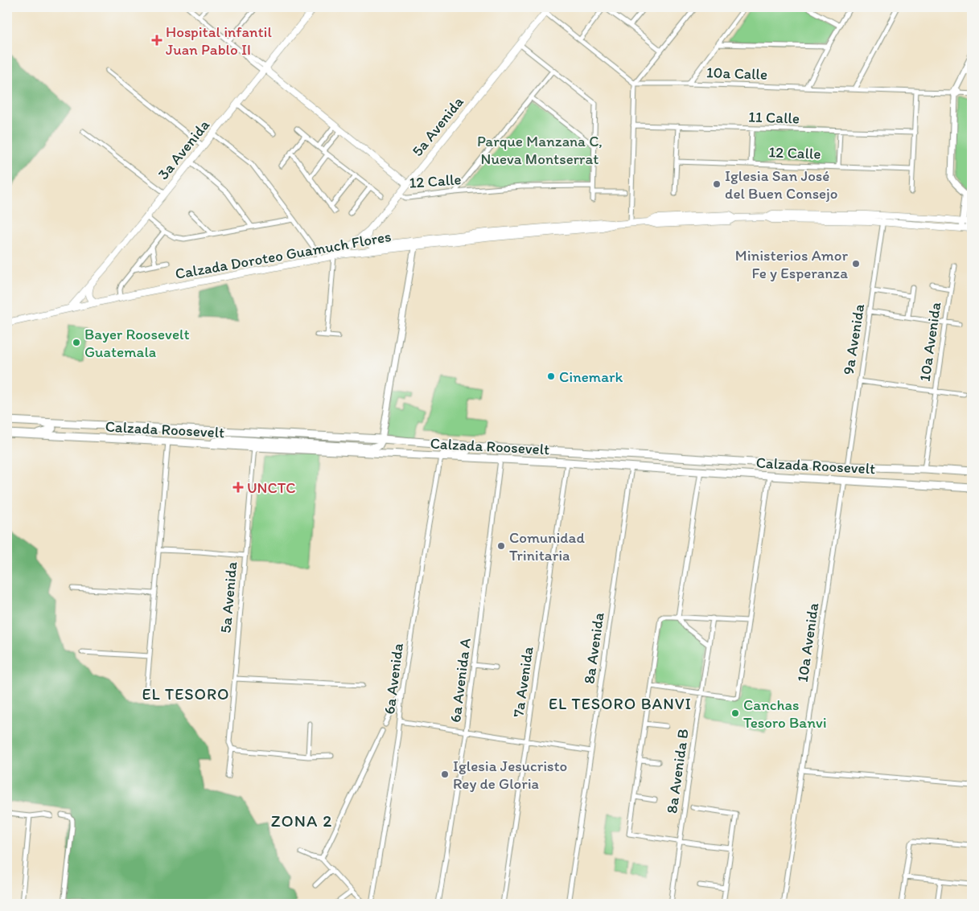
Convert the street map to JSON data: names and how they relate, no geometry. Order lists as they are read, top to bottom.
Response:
{
  "streets": {
    "highway": ["Calzada Roosevelt"],
    "main road": [
      "5a Avenida",
      "3a Avenida",
      "12 Calle",
      "Calzada Doroteo Guamuch Flores"
    ],
    "street": [
      "10a Calle",
      "11 Calle",
      "9a Avenida",
      "10a Avenida",
      "8a Avenida",
      "6a Avenida",
      "6a Avenida A",
      "7a Avenida",
      "8a Avenida B"
    ]
  },
  "crossings": [
    ["5a Avenida", "12 Calle"],
    ["5a Avenida", "Calzada Doroteo Guamuch Flores"],
    ["5a Avenida", "Calzada Roosevelt"],
    ["3a Avenida", "12 Calle"],
    ["3a Avenida", "Calzada Doroteo Guamuch Flores"],
    ["Calzada Doroteo Guamuch Flores", "9a Avenida"],
    ["9a Avenida", "Calzada Roosevelt"],
    ["10a Avenida", "Calzada Roosevelt"],
    ["Calzada Roosevelt", "8a Avenida"],
    ["Calzada Roosevelt", "6a Avenida"],
    ["Calzada Roosevelt", "6a Avenida A"],
    ["Calzada Roosevelt", "7a Avenida"]
  ],
  "districts": ["EL TESORO", "EL TESORO BANVI", "ZONA 2"],
  "parks": ["Parque Manzana C, Nueva Montserrat"],
  "places": {
    "health": ["Hospital infantil Juan Pablo II", "UNCTC"],
    "other": [
      "Iglesia San José del Buen Consejo",
      "Ministerios Amor Fe y Esperanza",
      "Bayer Roosevelt Guatemala",
      "Cinemark",
      "Comunidad Trinitaria",
      "Canchas Tesoro Banvi",
      "Iglesia Jesucristo Rey de Gloria"
    ]
  }
}
